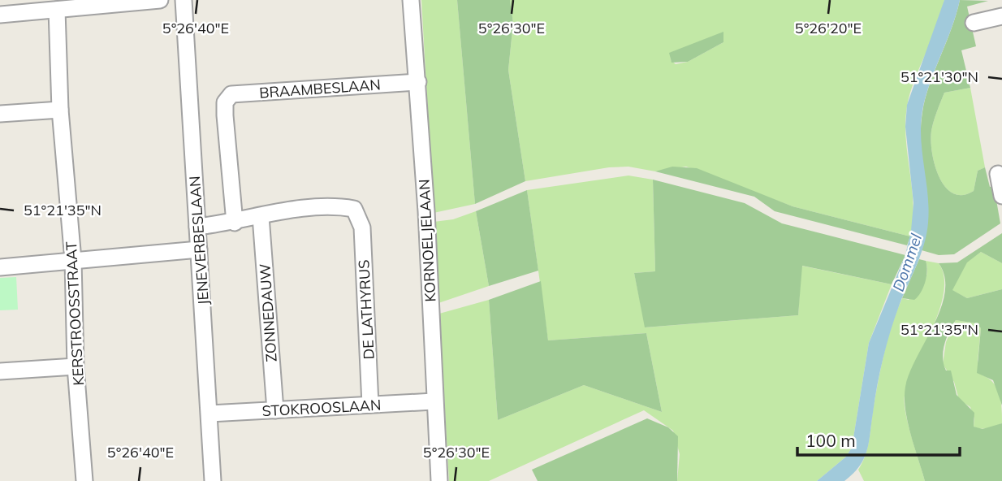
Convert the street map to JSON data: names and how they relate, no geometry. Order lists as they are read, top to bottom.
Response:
{
  "streets": {
    "street": [
      "BRAAMBESLAAN",
      "JENEVERBESLAAN",
      "KORNOELJELAAN",
      "DE LATHYRUS",
      "ZONNEDAUW",
      "KERSTROOSSTRAAT",
      "STOKROOSLAAN"
    ]
  },
  "crossings": [
    ["BRAAMBESLAAN", "KORNOELJELAAN"],
    ["JENEVERBESLAAN", "STOKROOSLAAN"],
    ["KORNOELJELAAN", "STOKROOSLAAN"],
    ["DE LATHYRUS", "ZONNEDAUW"],
    ["DE LATHYRUS", "STOKROOSLAAN"],
    ["ZONNEDAUW", "STOKROOSLAAN"]
  ],
  "water": ["Dommel"],
  "scale_bar": "100 m",
  "coordinates": [
    "5°26'40\"E",
    "5°26'30\"E",
    "5°26'20\"E",
    "51°21'30\"N",
    "51°21'35\"N"
  ]
}
